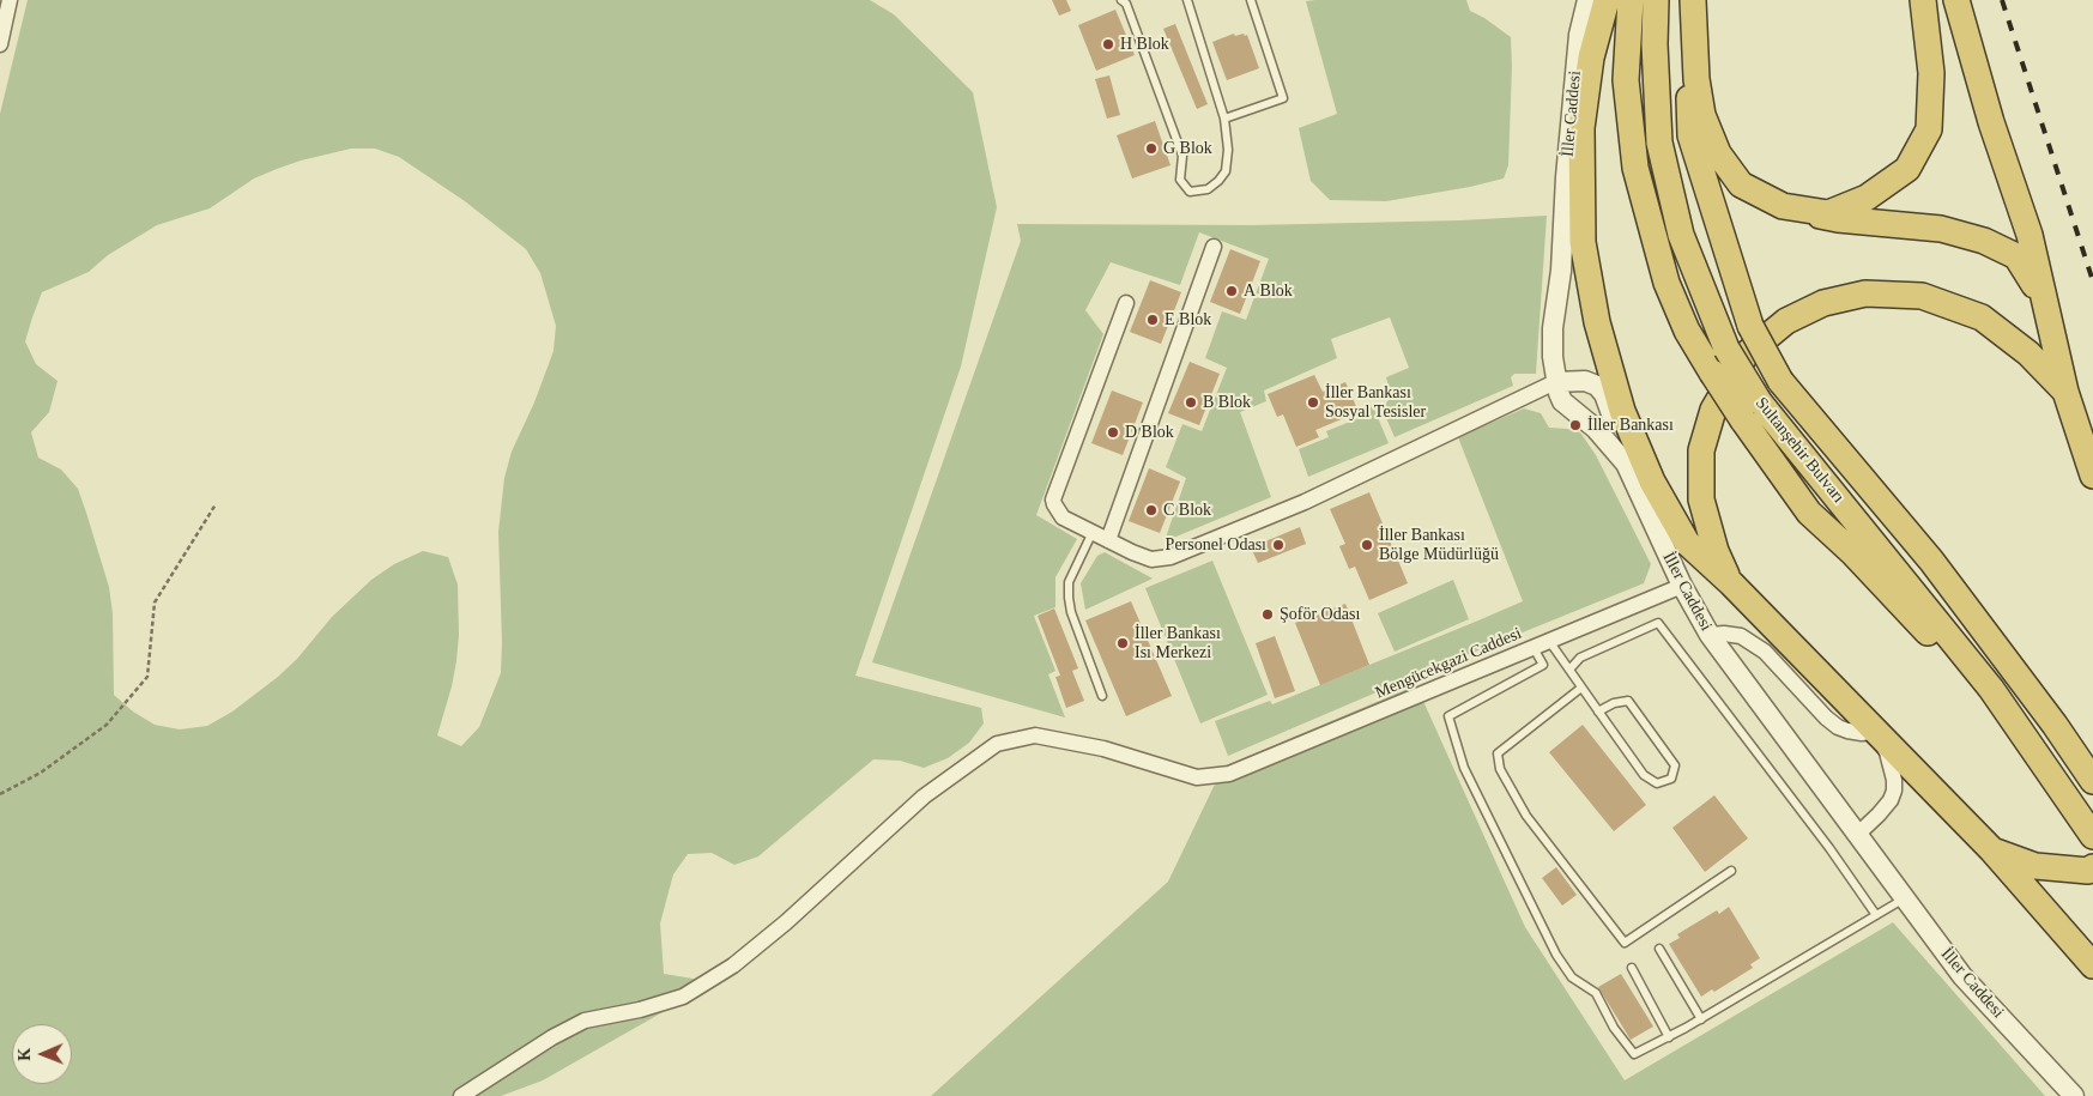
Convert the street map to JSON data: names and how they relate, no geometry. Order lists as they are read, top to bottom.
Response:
{
  "streets": {
    "highway": ["Sultanşehir Bulvarı"],
    "street": ["İller Caddesi", "Mengücekgazi Caddesi"]
  },
  "crossings": [
    ["İller Caddesi", "Mengücekgazi Caddesi"]
  ],
  "places": [
    "H Blok",
    "G Blok",
    "A Blok",
    "E Blok",
    "B Blok",
    "İller Bankası Sosyal Tesisler",
    "İller Bankası",
    "D Blok",
    "C Blok",
    "Personel Odası",
    "İller Bankası Bölge Müdürlüğü",
    "Şoför Odası",
    "İller Bankası Isı Merkezi"
  ],
  "north": "left"
}
